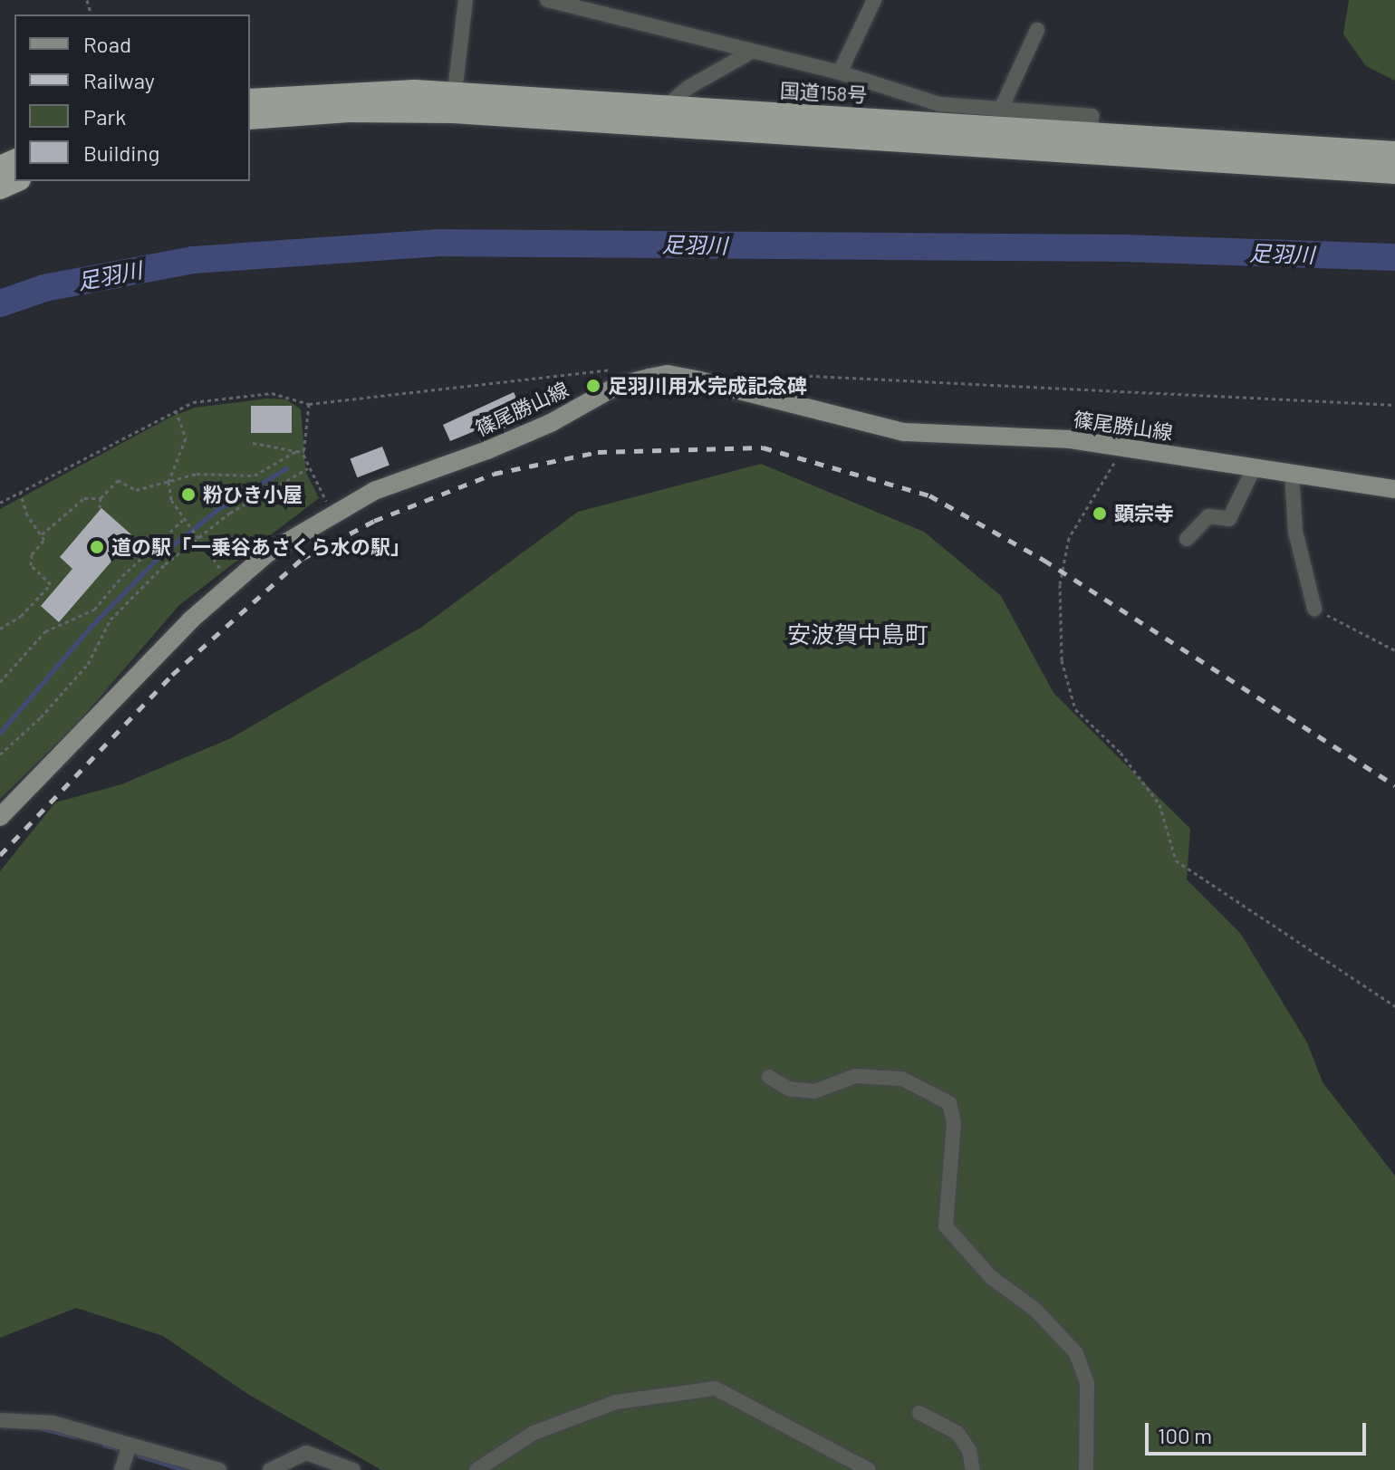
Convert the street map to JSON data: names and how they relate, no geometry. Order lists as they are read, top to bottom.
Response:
{
  "streets": {
    "highway": ["国道158号"],
    "main road": ["篠尾勝山線"]
  },
  "districts": ["安波賀中島町"],
  "water": ["足羽川"],
  "places": [
    "足羽川用水完成記念碑",
    "粉ひき小屋",
    "顕宗寺",
    "道の駅「一乗谷あさくら水の駅」"
  ],
  "legend": [
    "Road",
    "Railway",
    "Park",
    "Building"
  ],
  "scale_bar": "100 m"
}
